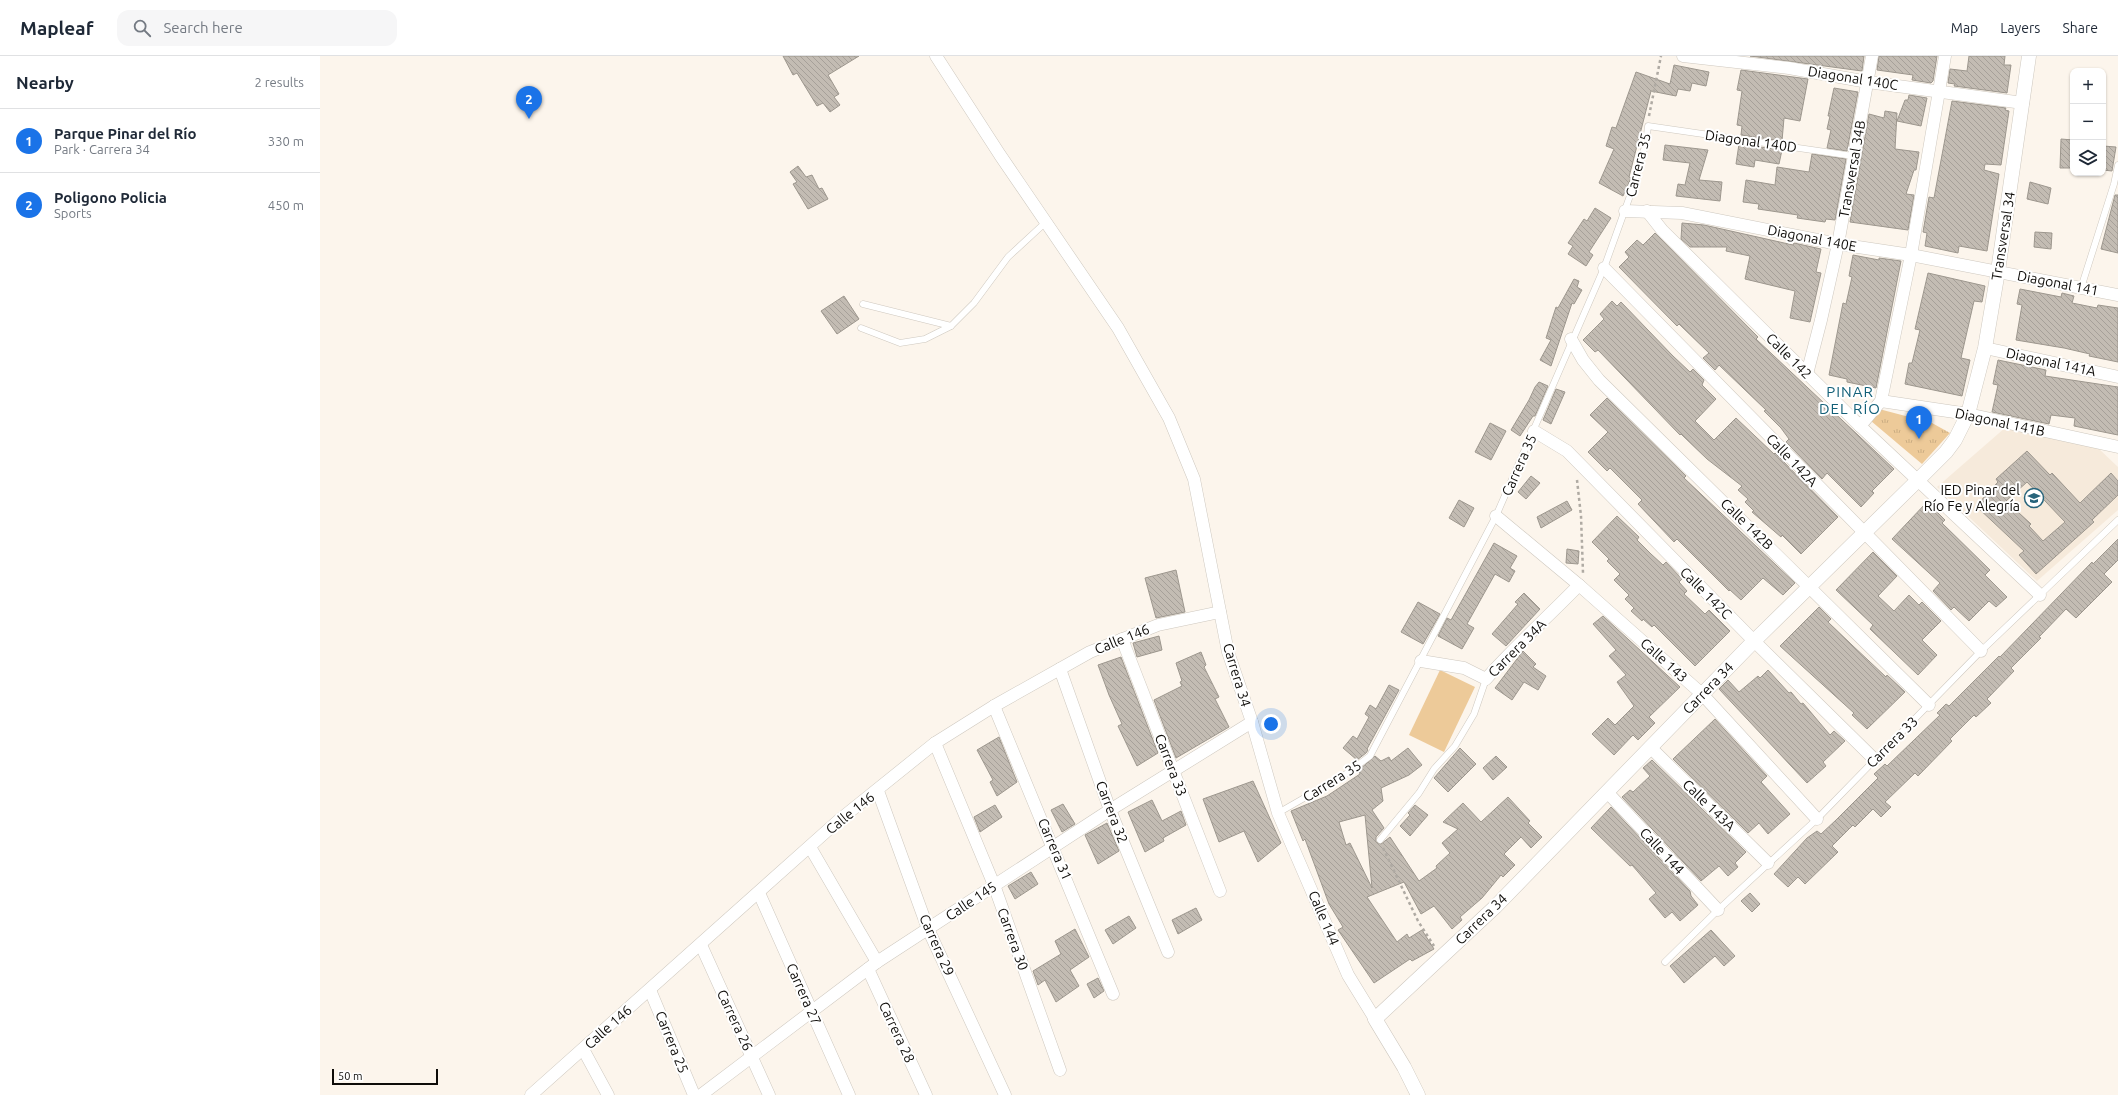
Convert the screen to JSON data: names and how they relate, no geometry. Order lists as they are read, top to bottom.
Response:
{
  "streets": {
    "street": [
      "Diagonal 140C",
      "Transversal 34B",
      "Transversal 34",
      "Diagonal 140E",
      "Diagonal 141",
      "Calle 142",
      "Diagonal 141A",
      "Diagonal 141B",
      "Calle 142A",
      "Calle 142B",
      "Calle 142C",
      "Calle 146",
      "Carrera 34A",
      "Calle 143",
      "Carrera 34",
      "Carrera 33",
      "Calle 143A",
      "Carrera 32",
      "Carrera 31",
      "Calle 144",
      "Calle 145",
      "Carrera 30",
      "Carrera 29",
      "Carrera 27",
      "Carrera 26",
      "Carrera 28",
      "Carrera 25"
    ],
    "lane": ["Diagonal 140D", "Carrera 35"]
  },
  "crossings": [
    ["Diagonal 140C", "Transversal 34B"],
    ["Diagonal 140C", "Transversal 34"],
    ["Diagonal 140D", "Carrera 35"],
    ["Diagonal 140D", "Transversal 34B"],
    ["Carrera 35", "Diagonal 140E"],
    ["Carrera 35", "Calle 142A"],
    ["Carrera 35", "Calle 142B"],
    ["Carrera 35", "Calle 142C"],
    ["Carrera 35", "Calle 143"],
    ["Carrera 35", "Carrera 34"],
    ["Carrera 35", "Calle 144"],
    ["Transversal 34B", "Diagonal 140E"],
    ["Transversal 34B", "Calle 142"],
    ["Transversal 34", "Diagonal 140E"],
    ["Transversal 34", "Diagonal 141"],
    ["Transversal 34", "Diagonal 141A"],
    ["Transversal 34", "Diagonal 141B"],
    ["Transversal 34", "Carrera 34"],
    ["Diagonal 140E", "Diagonal 141"],
    ["Diagonal 140E", "Calle 142"],
    ["Calle 142", "Carrera 34"],
    ["Calle 142", "Carrera 33"],
    ["Diagonal 141B", "Carrera 34"],
    ["Calle 142A", "Carrera 34"],
    ["Calle 142A", "Carrera 33"],
    ["Calle 142B", "Carrera 34"],
    ["Calle 142B", "Carrera 33"],
    ["Calle 142C", "Carrera 34"],
    ["Calle 142C", "Carrera 33"],
    ["Calle 146", "Carrera 34"],
    ["Calle 146", "Carrera 33"],
    ["Calle 146", "Carrera 32"],
    ["Calle 146", "Carrera 31"],
    ["Calle 146", "Carrera 30"],
    ["Calle 146", "Carrera 29"],
    ["Calle 146", "Carrera 27"],
    ["Calle 146", "Carrera 26"],
    ["Calle 146", "Carrera 28"],
    ["Calle 146", "Carrera 25"],
    ["Carrera 34A", "Calle 143"],
    ["Carrera 34A", "Carrera 34"],
    ["Calle 143", "Carrera 34"],
    ["Calle 143", "Carrera 33"],
    ["Carrera 34", "Calle 143A"],
    ["Carrera 34", "Calle 144"],
    ["Carrera 34", "Calle 145"],
    ["Carrera 33", "Calle 143A"],
    ["Carrera 33", "Calle 144"],
    ["Carrera 33", "Calle 145"],
    ["Carrera 32", "Calle 145"],
    ["Carrera 31", "Calle 145"],
    ["Calle 145", "Carrera 30"],
    ["Calle 145", "Carrera 29"],
    ["Calle 145", "Carrera 27"],
    ["Calle 145", "Carrera 26"],
    ["Calle 145", "Carrera 28"]
  ],
  "districts": ["PINAR DEL RÍO"],
  "places": {
    "school or university": ["IED Pinar del Río Fe y Alegría"]
  },
  "scale_bar": "50 m",
  "page": {
    "header": "Mapleaf",
    "search": "Search here",
    "nav": ["Map", "Layers", "Share"],
    "heading": ["Nearby", "2 results"],
    "map_buttons": ["+", "−"],
    "pins": ["2", "1"],
    "list": [
      {
        "mark": "1",
        "name": "Parque Pinar del Río",
        "note": "Park · Carrera 34",
        "value": "330 m"
      },
      {
        "mark": "2",
        "name": "Poligono Policia",
        "note": "Sports",
        "value": "450 m"
      }
    ],
    "scale": "50 m"
  }
}
